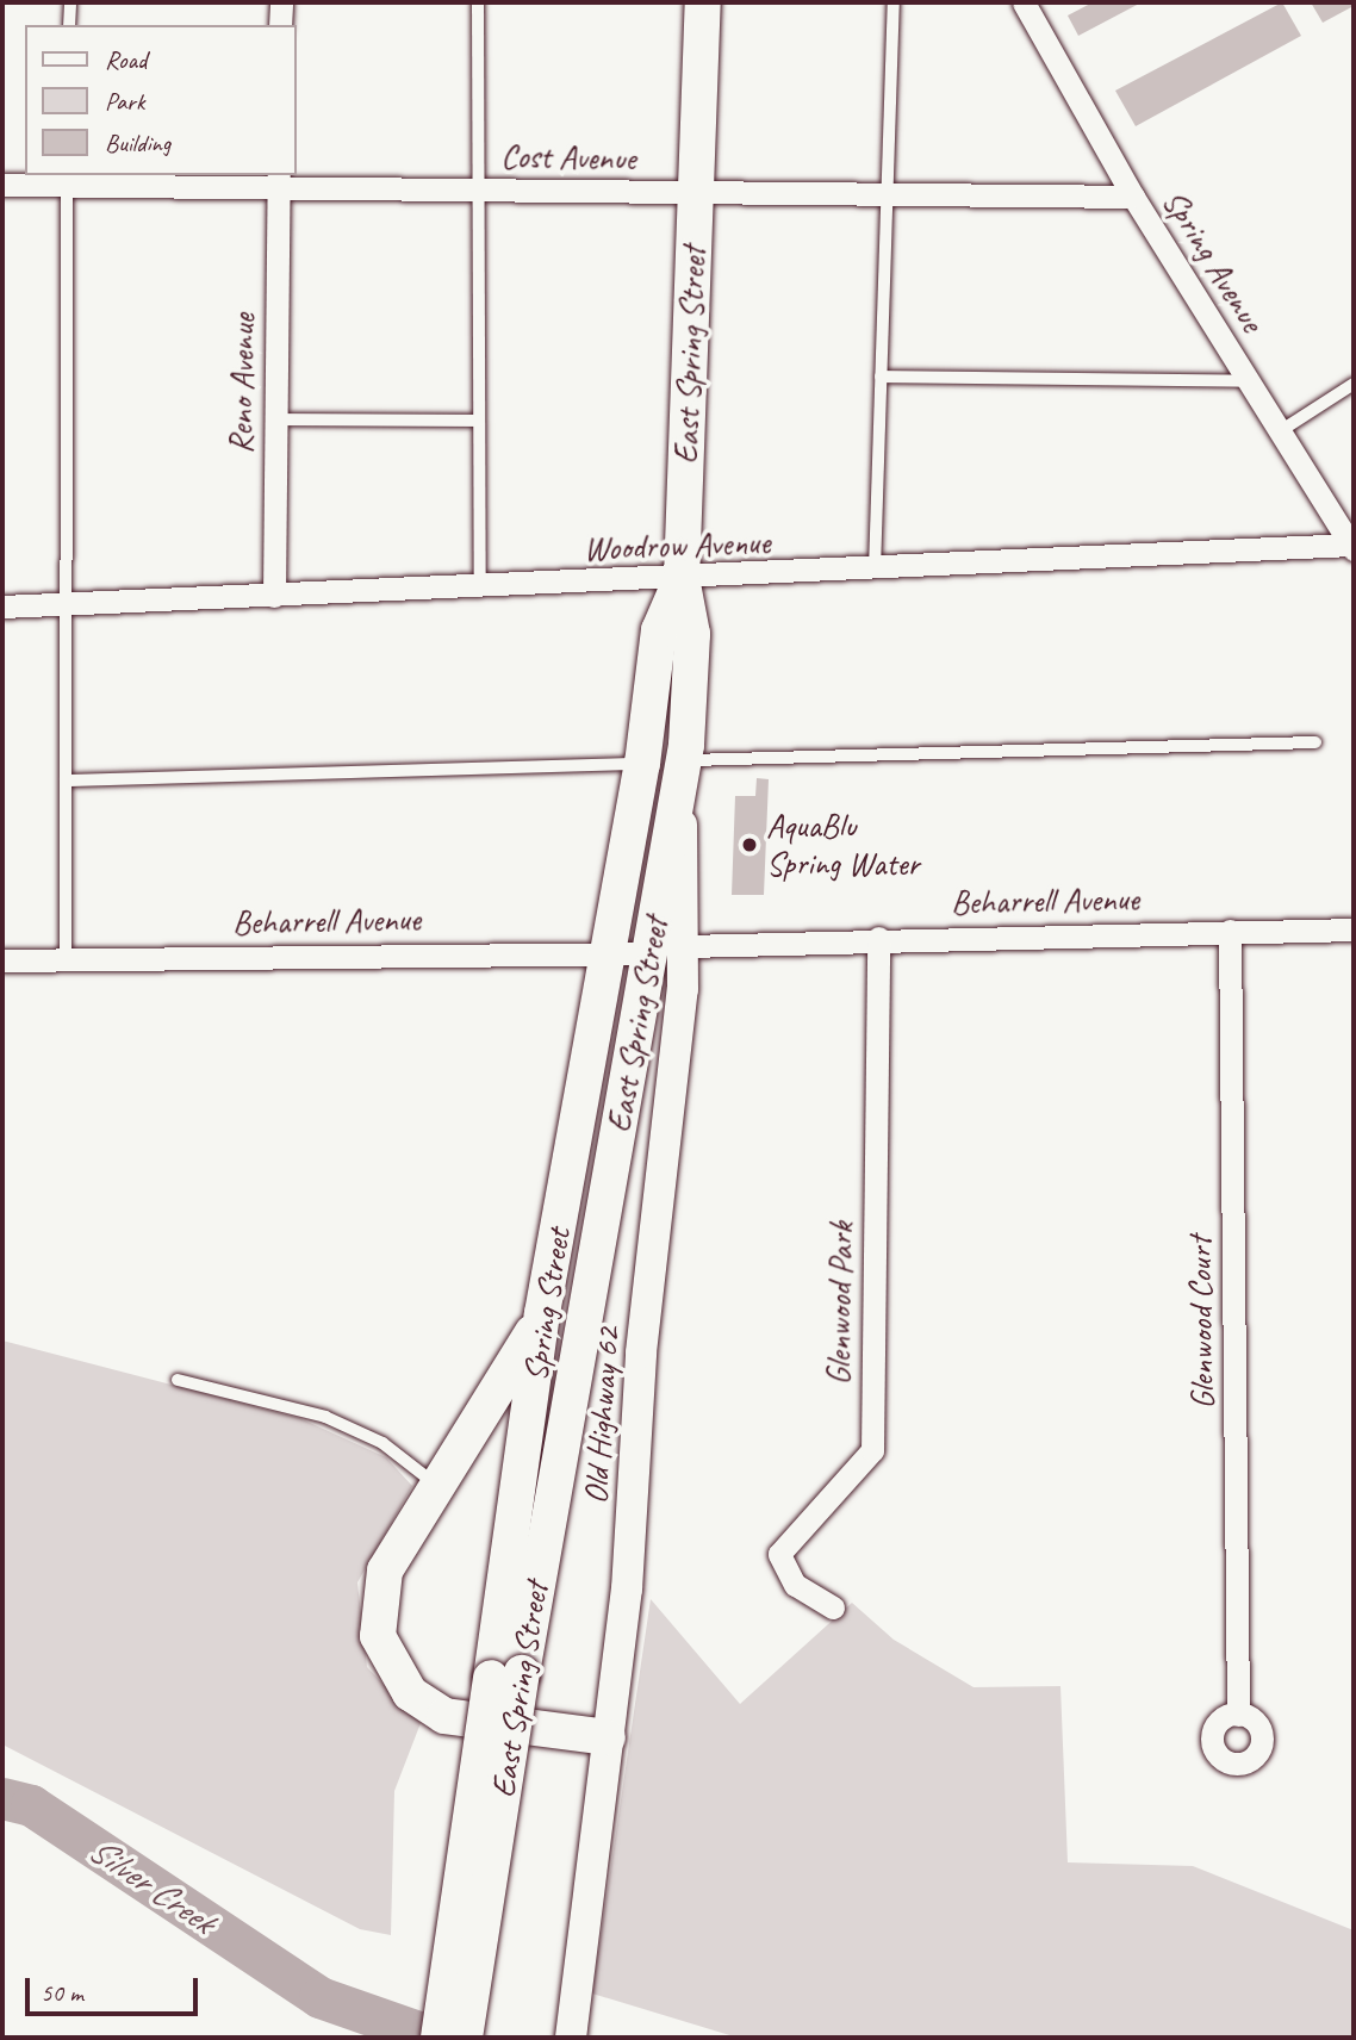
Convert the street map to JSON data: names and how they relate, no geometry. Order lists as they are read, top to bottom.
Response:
{
  "streets": {
    "main road": ["East Spring Street", "Spring Street"],
    "street": [
      "Cost Avenue",
      "Spring Avenue",
      "Reno Avenue",
      "Woodrow Avenue",
      "Beharrell Avenue",
      "Glenwood Park",
      "Glenwood Court",
      "Old Highway 62"
    ]
  },
  "crossings": [
    ["Cost Avenue", "Spring Avenue"],
    ["Cost Avenue", "East Spring Street"],
    ["Cost Avenue", "Reno Avenue"],
    ["Spring Avenue", "Woodrow Avenue"],
    ["East Spring Street", "Woodrow Avenue"],
    ["East Spring Street", "Beharrell Avenue"],
    ["East Spring Street", "Spring Street"],
    ["East Spring Street", "Old Highway 62"],
    ["Reno Avenue", "Woodrow Avenue"],
    ["Woodrow Avenue", "Spring Street"],
    ["Beharrell Avenue", "Glenwood Park"],
    ["Beharrell Avenue", "Spring Street"],
    ["Beharrell Avenue", "Glenwood Court"],
    ["Beharrell Avenue", "Old Highway 62"]
  ],
  "water": ["Silver Creek"],
  "places": ["AquaBlu Spring Water"],
  "legend": ["Road", "Park", "Building"],
  "scale_bar": "50 m"
}
